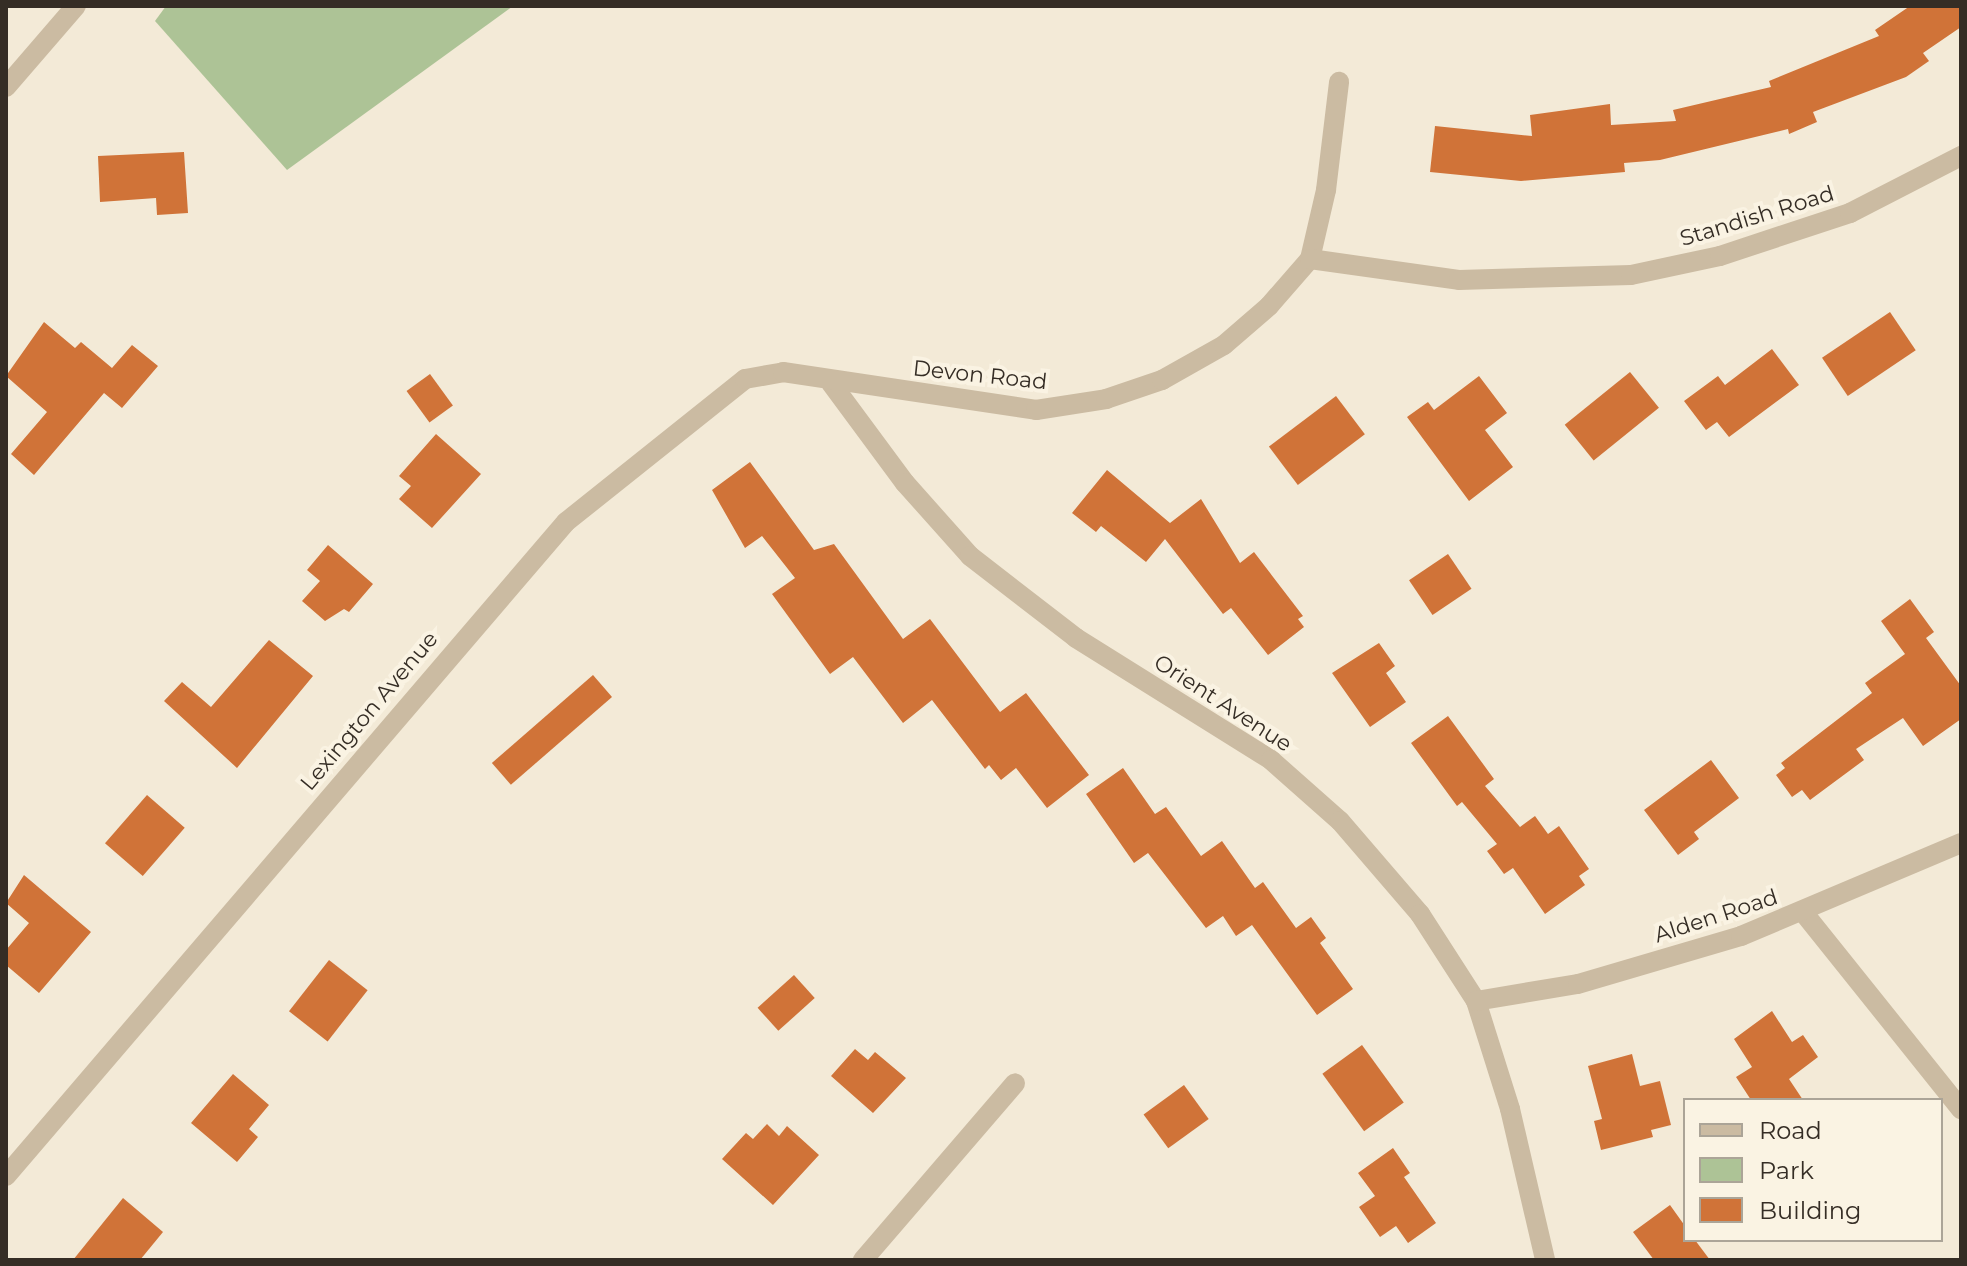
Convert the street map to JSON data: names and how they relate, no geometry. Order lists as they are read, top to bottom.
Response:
{
  "streets": {
    "street": [
      "Standish Road",
      "Devon Road",
      "Orient Avenue",
      "Lexington Avenue",
      "Alden Road"
    ]
  },
  "crossings": [
    ["Standish Road", "Devon Road"],
    ["Devon Road", "Orient Avenue"],
    ["Devon Road", "Lexington Avenue"],
    ["Orient Avenue", "Lexington Avenue"],
    ["Orient Avenue", "Alden Road"]
  ],
  "legend": ["Road", "Park", "Building"]
}
